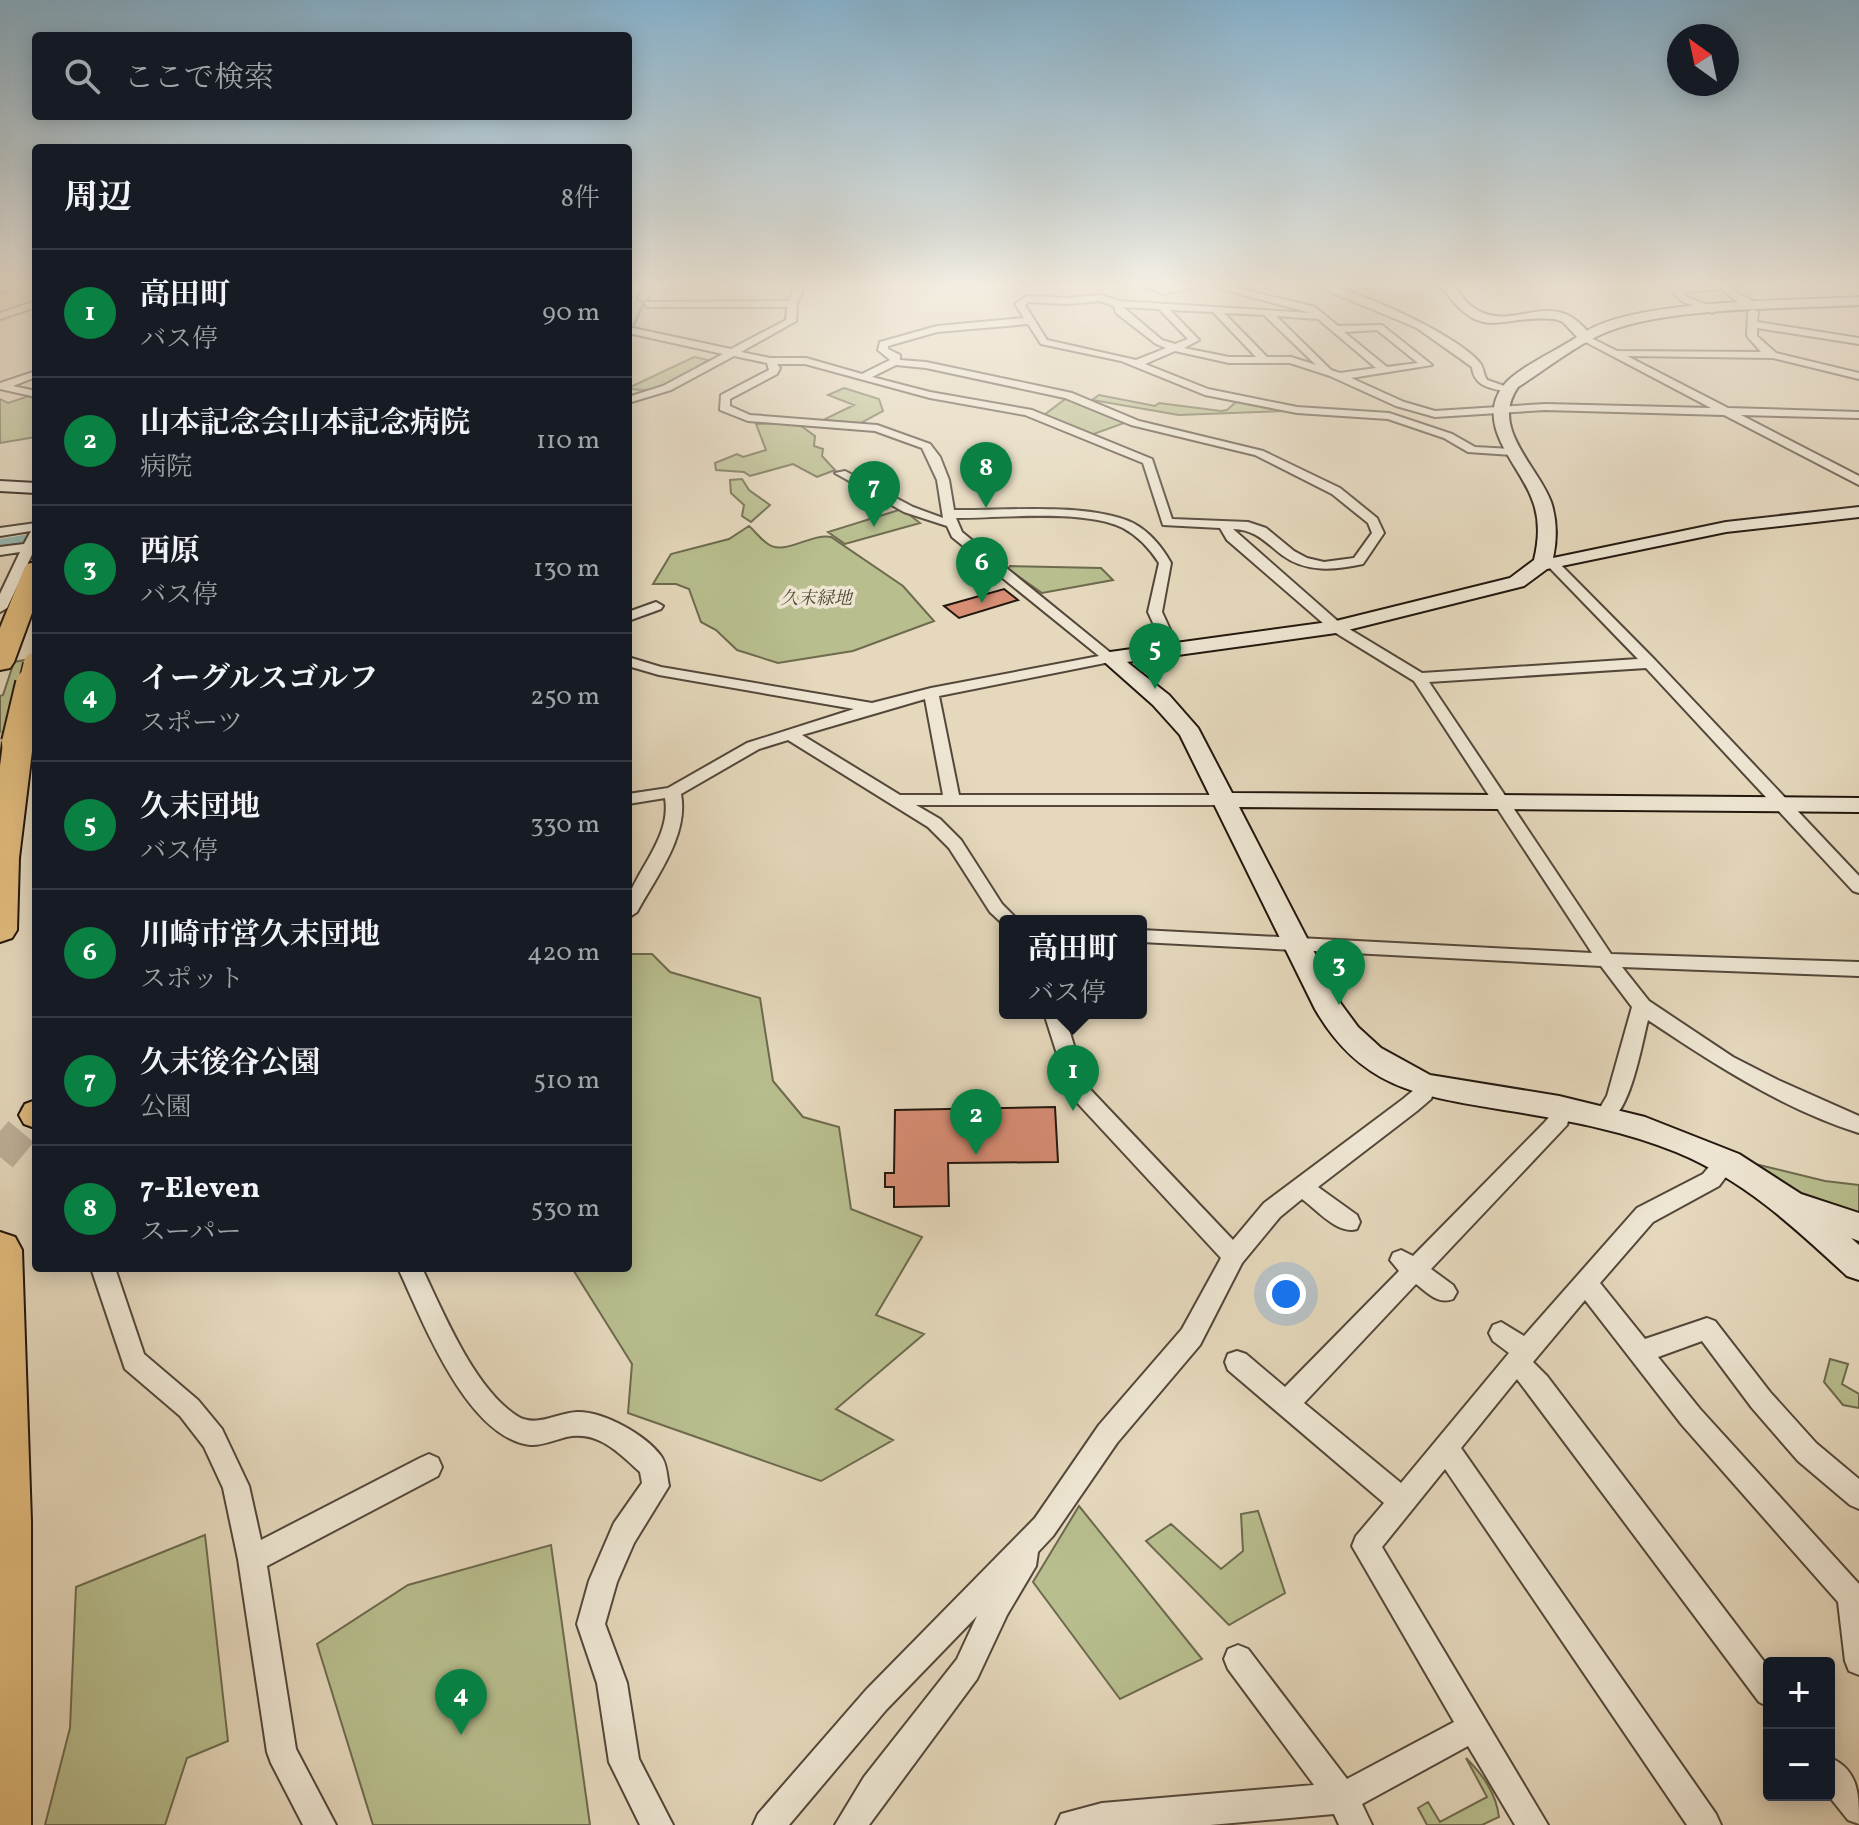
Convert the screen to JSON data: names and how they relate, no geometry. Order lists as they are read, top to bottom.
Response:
{
  "parks": ["久末緑地"],
  "north": "top left",
  "page": {
    "search": "ここで検索",
    "heading": ["周辺", "8件"],
    "list": [
      {
        "mark": "1",
        "name": "高田町",
        "note": "バス停",
        "value": "90 m"
      },
      {
        "mark": "2",
        "name": "山本記念会山本記念病院",
        "note": "病院",
        "value": "110 m"
      },
      {
        "mark": "3",
        "name": "西原",
        "note": "バス停",
        "value": "130 m"
      },
      {
        "mark": "4",
        "name": "イーグルスゴルフ",
        "note": "スポーツ",
        "value": "250 m"
      },
      {
        "mark": "5",
        "name": "久末団地",
        "note": "バス停",
        "value": "330 m"
      },
      {
        "mark": "6",
        "name": "川崎市営久末団地",
        "note": "スポット",
        "value": "420 m"
      },
      {
        "mark": "7",
        "name": "久末後谷公園",
        "note": "公園",
        "value": "510 m"
      },
      {
        "mark": "8",
        "name": "7-Eleven",
        "note": "スーパー",
        "value": "530 m"
      }
    ],
    "pins": [
      "8",
      "7",
      "6",
      "5",
      "3",
      "1",
      "2",
      "4"
    ],
    "popup": ["高田町", "バス停"],
    "map_buttons": ["+", "−"]
  }
}
